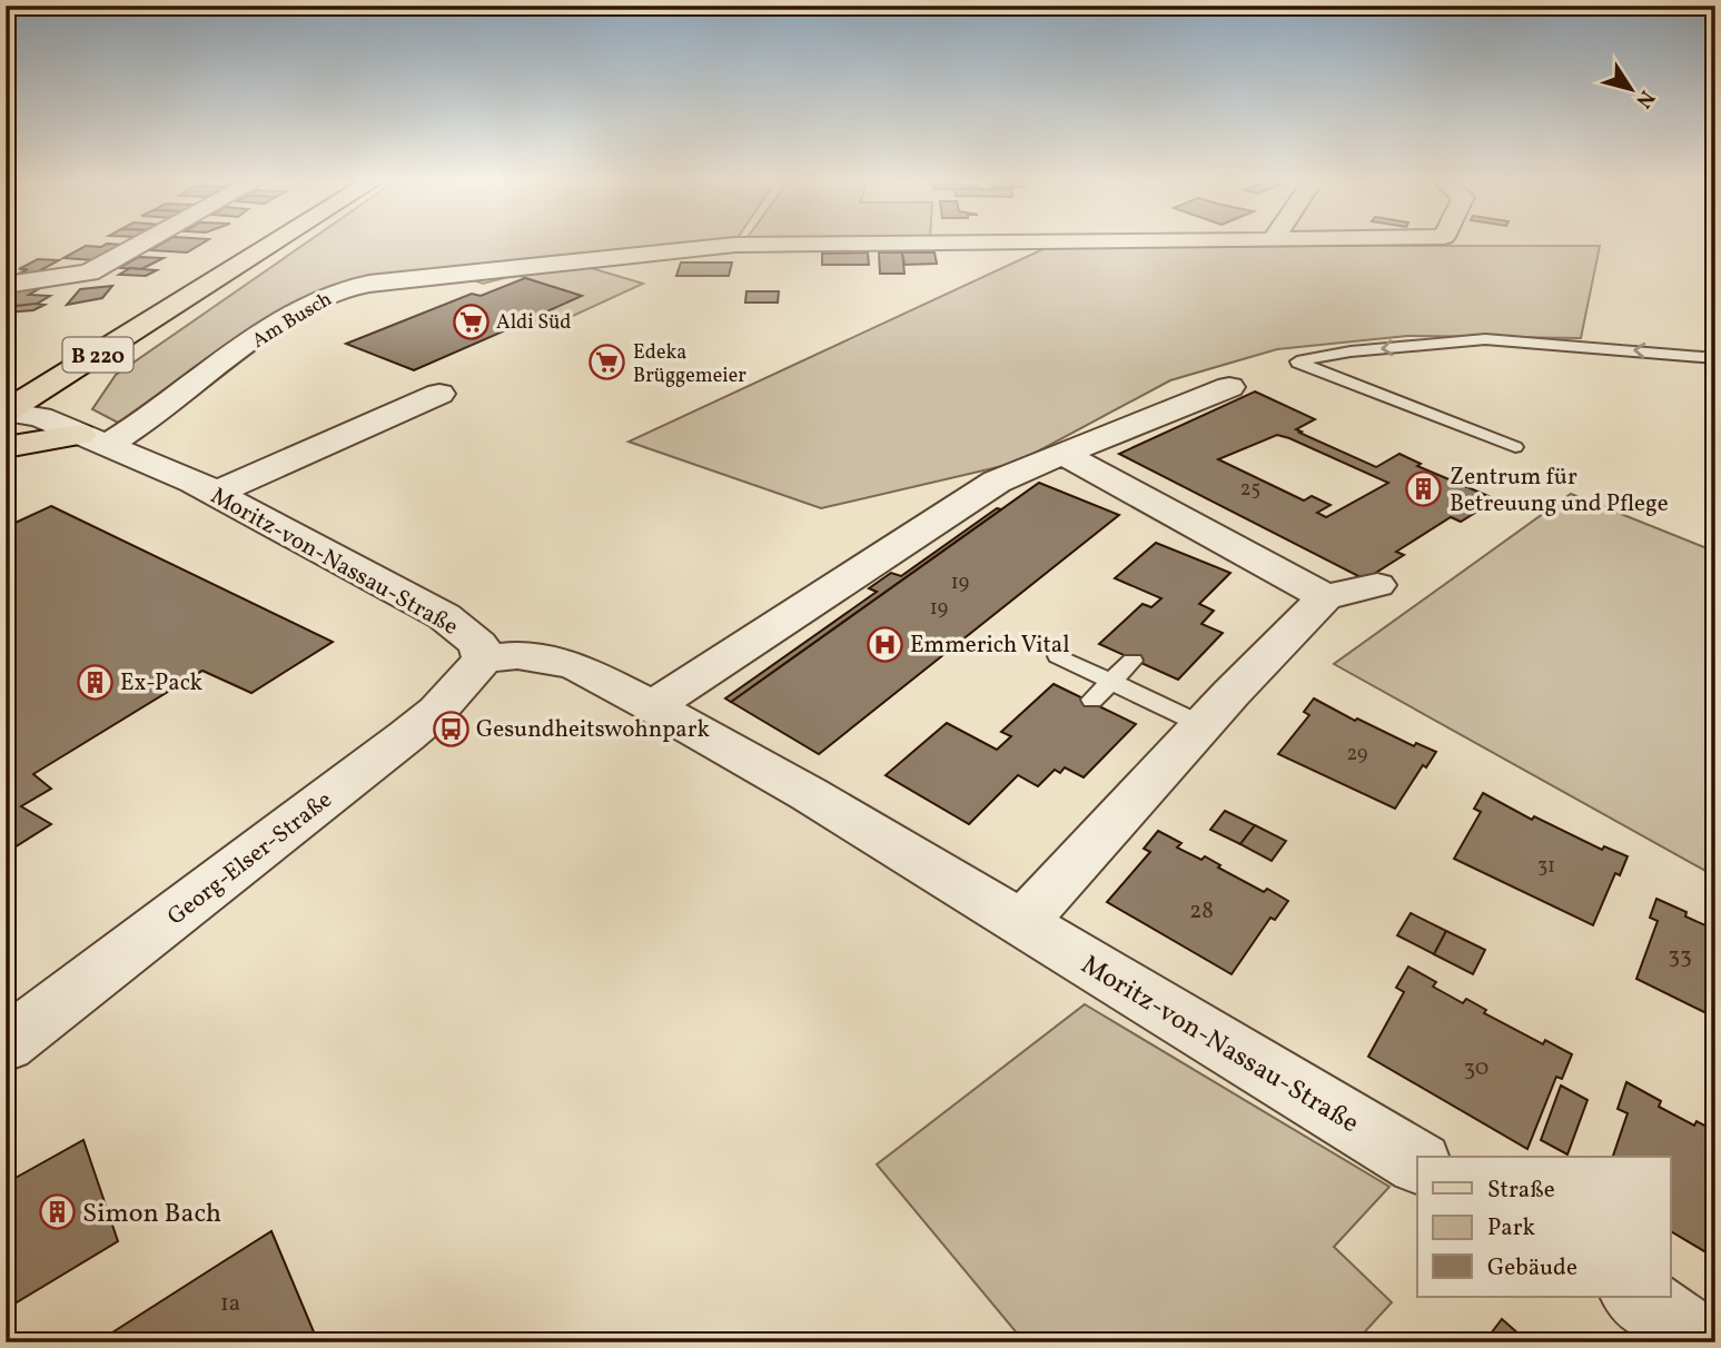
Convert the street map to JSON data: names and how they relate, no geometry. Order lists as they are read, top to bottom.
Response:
{
  "streets": {
    "main road": ["B 220"],
    "street": ["Am Busch", "Moritz-von-Nassau-Straße", "Georg-Elser-Straße"]
  },
  "crossings": [
    ["Am Busch", "Moritz-von-Nassau-Straße"],
    ["B 220", "Moritz-von-Nassau-Straße"],
    ["Moritz-von-Nassau-Straße", "Georg-Elser-Straße"]
  ],
  "places": {
    "supermarket": ["Aldi Süd", "Edeka Brüggemeier"],
    "building": ["Zentrum für Betreuung und Pflege", "Ex-Pack", "Simon Bach"],
    "hospital": ["Emmerich Vital"],
    "bus stop": ["Gesundheitswohnpark"]
  },
  "house_numbers": [
    "25",
    "19",
    "19",
    "29",
    "31",
    "28",
    "33",
    "30",
    "1a"
  ],
  "legend": ["Straße", "Park", "Gebäude"],
  "north": "bottom right"
}
